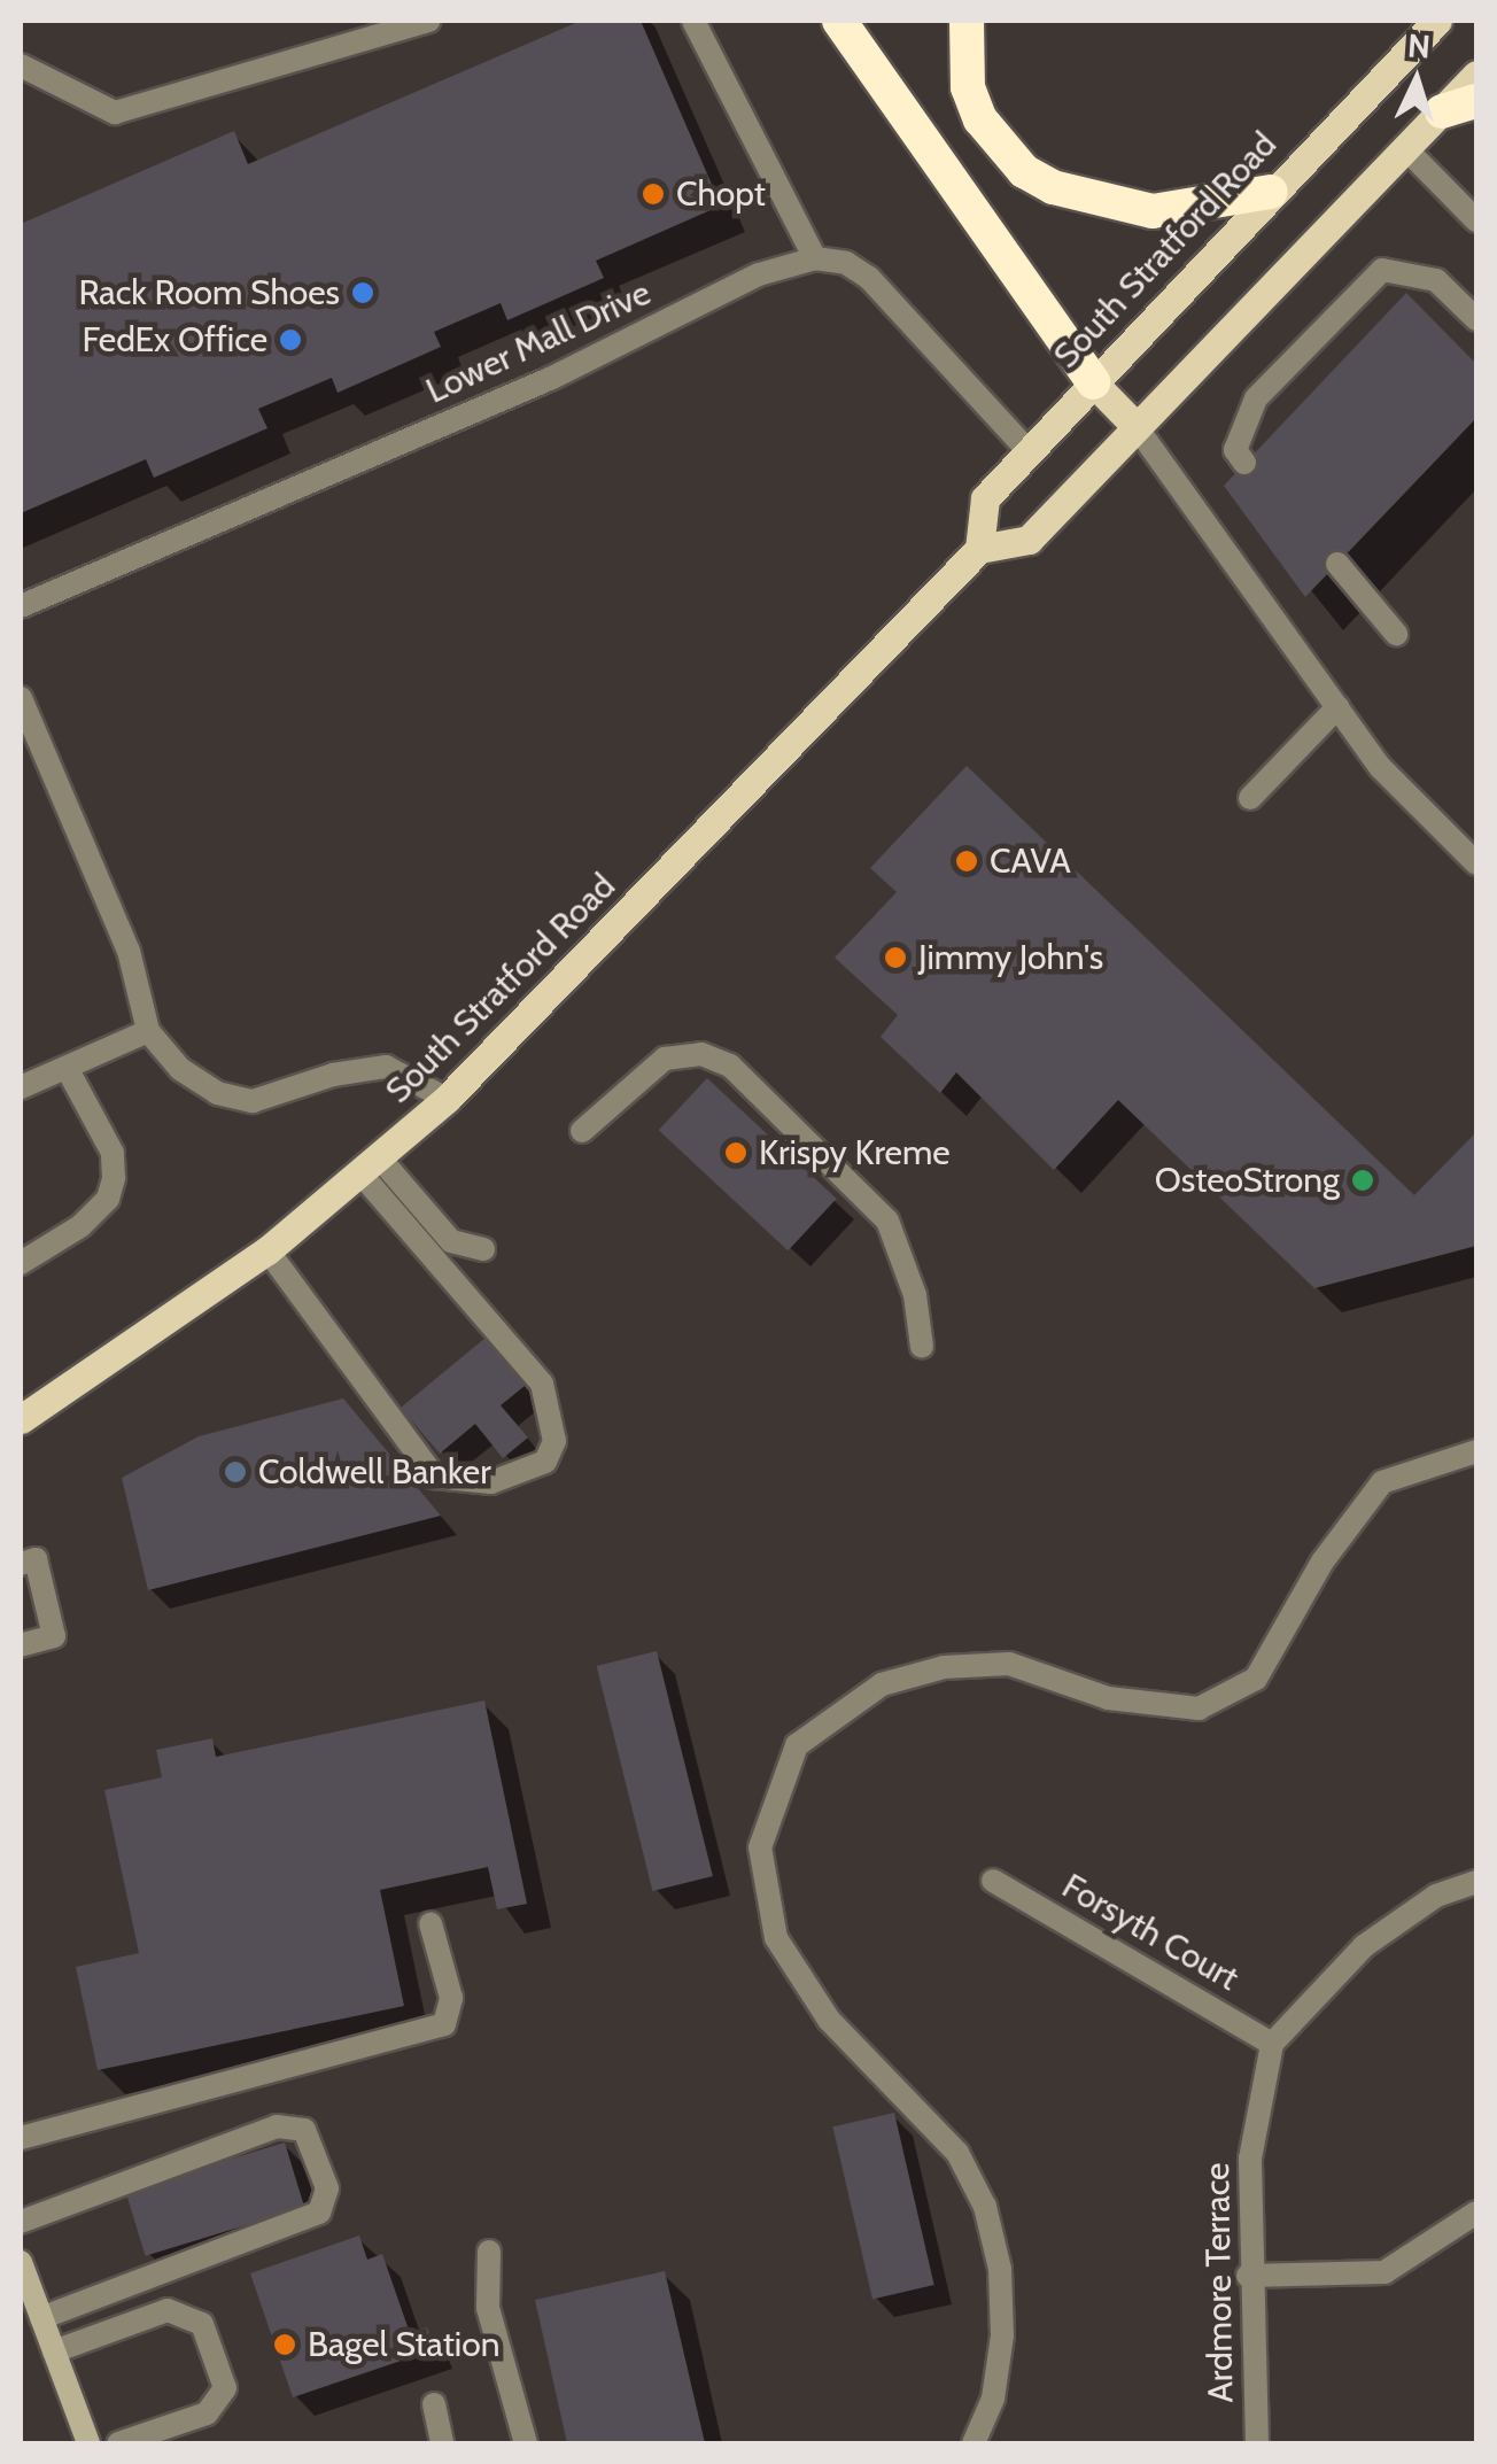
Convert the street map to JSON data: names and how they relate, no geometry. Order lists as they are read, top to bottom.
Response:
{
  "streets": {
    "main road": ["South Stratford Road"],
    "street": ["Lower Mall Drive", "Forsyth Court", "Ardmore Terrace"]
  },
  "crossings": [
    ["Forsyth Court", "Ardmore Terrace"]
  ],
  "places": [
    "Chopt",
    "Rack Room Shoes",
    "FedEx Office",
    "CAVA",
    "Jimmy John's",
    "Krispy Kreme",
    "OsteoStrong",
    "Coldwell Banker",
    "Bagel Station"
  ],
  "north": "top"
}
